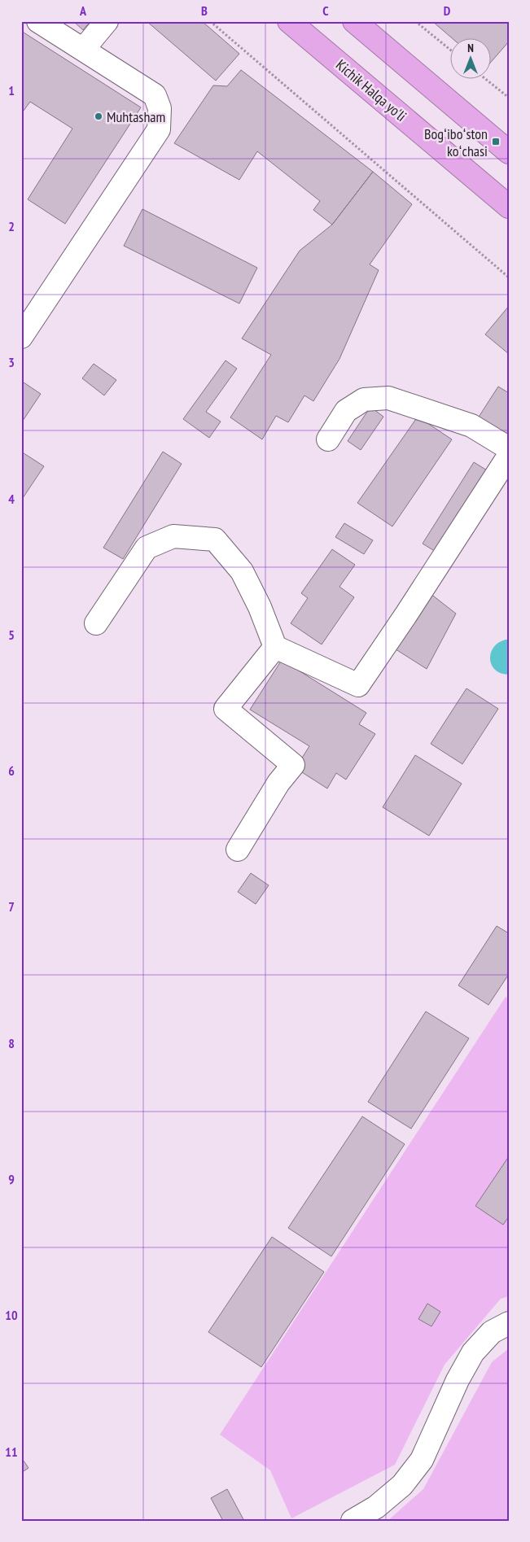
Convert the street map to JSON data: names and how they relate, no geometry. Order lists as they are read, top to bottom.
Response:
{
  "streets": {
    "highway": ["Kichik Halqa yo'li"]
  },
  "places": {
    "other": ["Muhtasham"],
    "transit": ["Bogʻiboʻston koʻchasi"]
  },
  "north": "top",
  "grid": {
    "columns": [
      "A",
      "B",
      "C",
      "D"
    ],
    "rows": [
      "1",
      "2",
      "3",
      "4",
      "5",
      "6",
      "7",
      "8",
      "9",
      "10",
      "11"
    ]
  }
}
